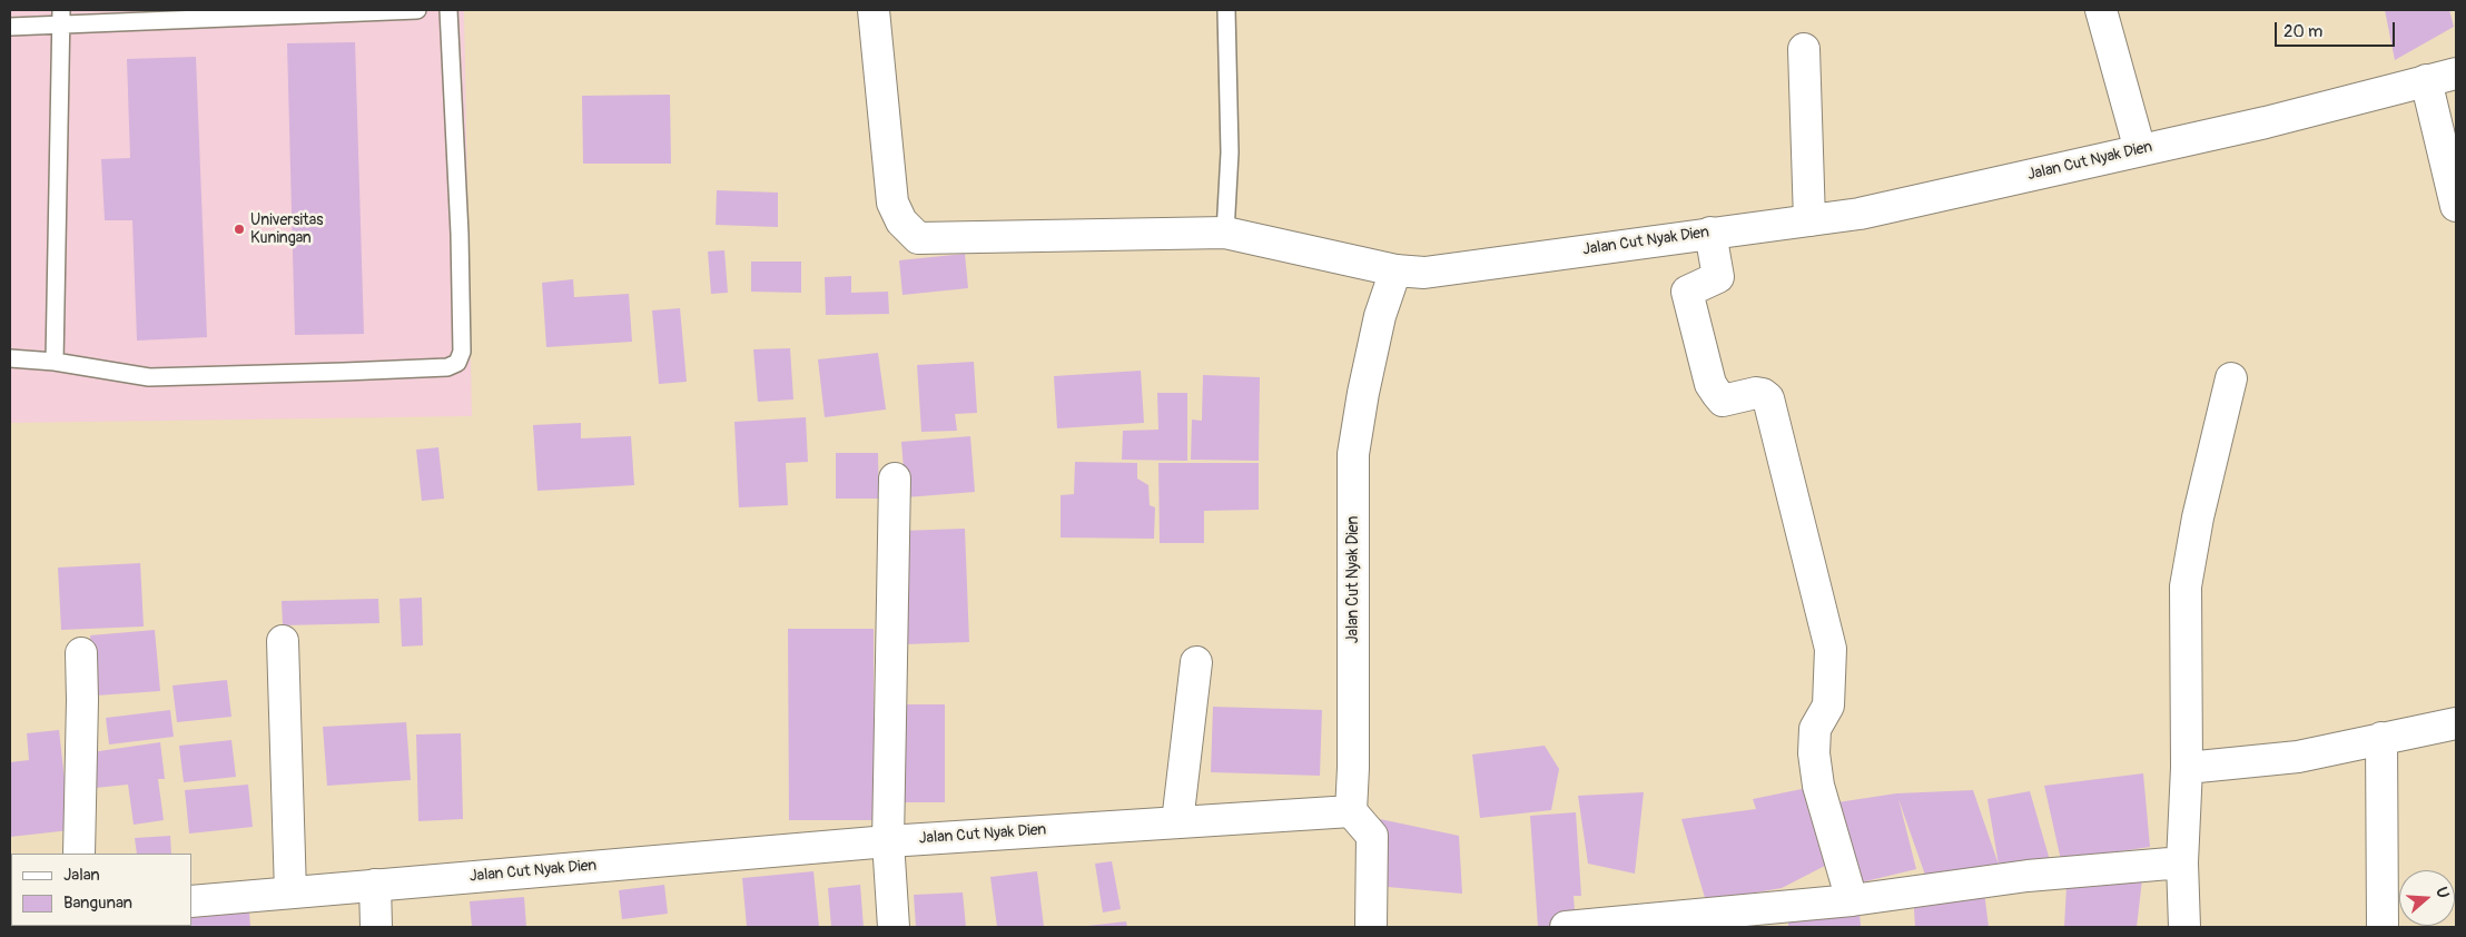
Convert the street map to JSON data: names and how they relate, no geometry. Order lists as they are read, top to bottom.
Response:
{
  "streets": {
    "street": ["Jalan Cut Nyak Dien"]
  },
  "places": ["Universitas Kuningan"],
  "legend": ["Jalan", "Bangunan"],
  "scale_bar": "20 m",
  "north": "right"
}
